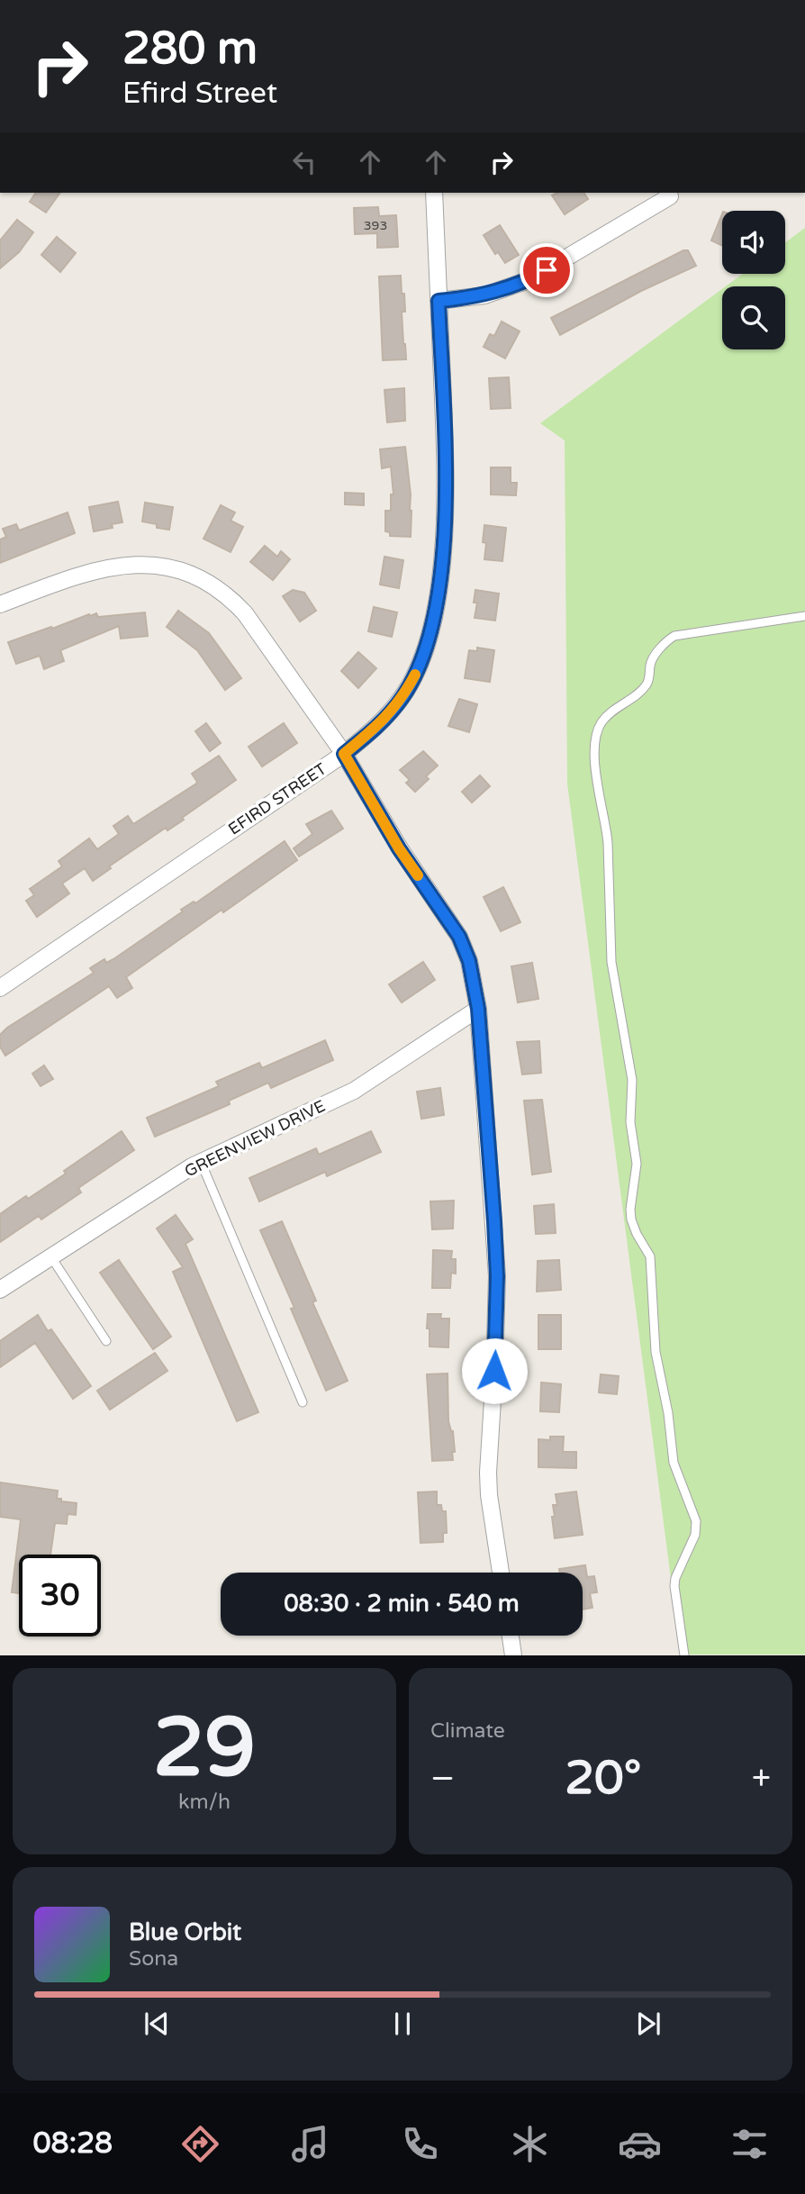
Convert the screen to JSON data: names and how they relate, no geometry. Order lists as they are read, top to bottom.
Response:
{
  "streets": {
    "street": ["EFIRD STREET", "GREENVIEW DRIVE"]
  },
  "house_numbers": ["393"],
  "page": {
    "turn": ["280 m", "Efird Street"],
    "limit": "30",
    "trip": "08:30 · 2 min · 540 m",
    "tile": [
      ["29", "km/h"],
      "Climate"
    ],
    "heat": ["−", "20°", "+"],
    "song": ["Blue Orbit", "Sona"],
    "tabs": "08:28"
  }
}
